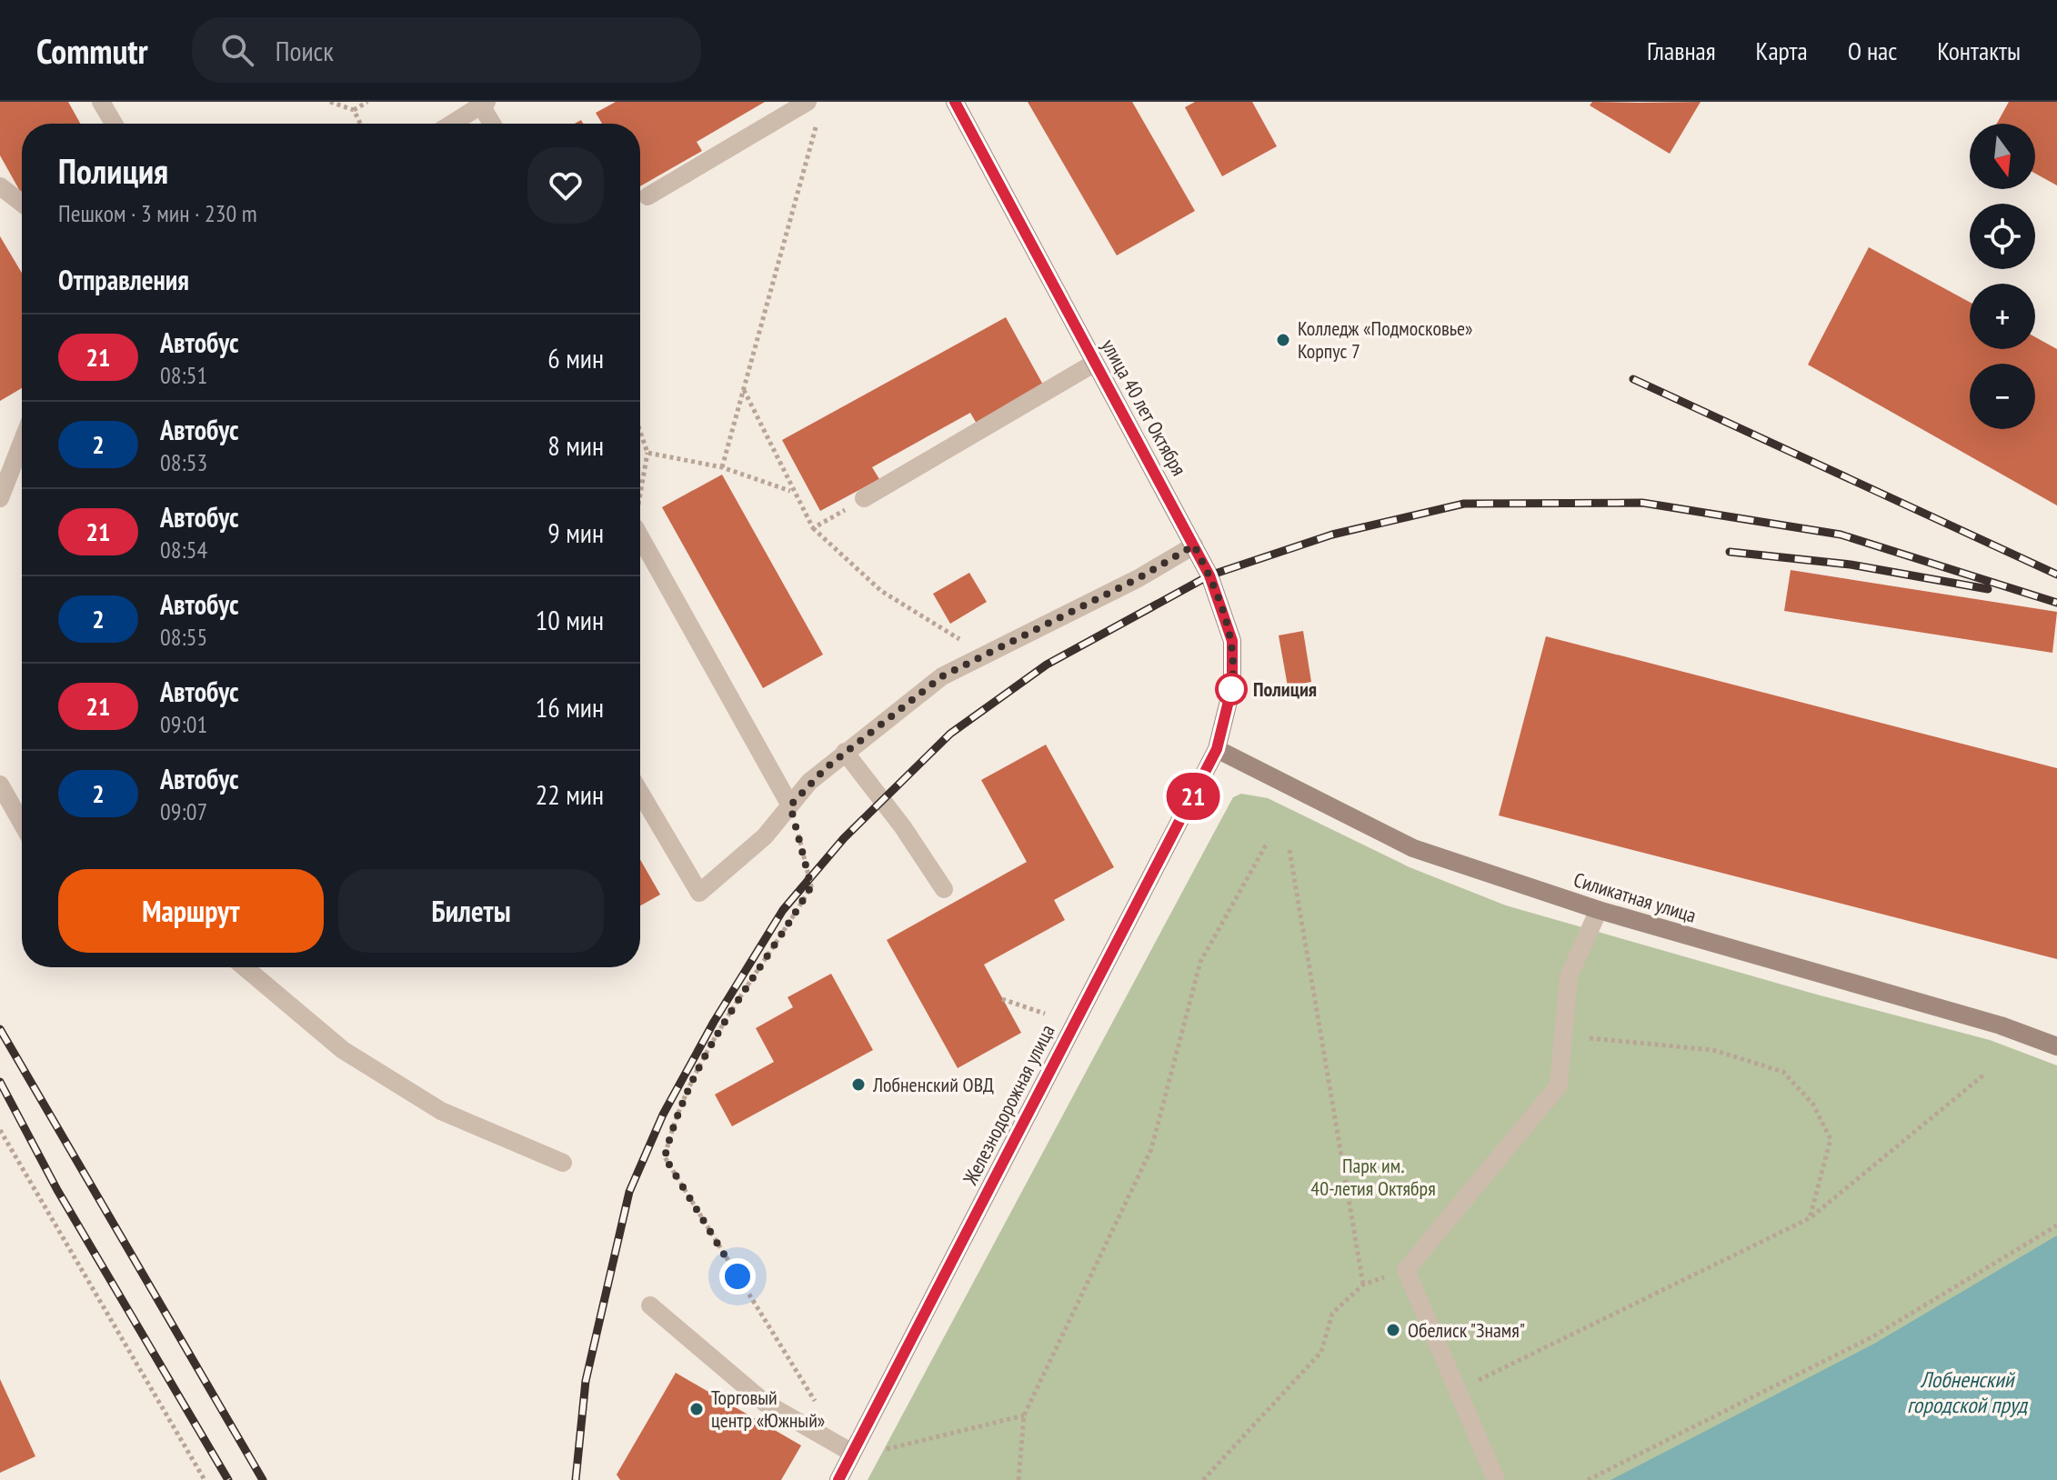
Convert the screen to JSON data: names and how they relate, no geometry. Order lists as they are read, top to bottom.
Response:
{
  "streets": {
    "street": ["улица 40 лет Октября", "Силикатная улица", "Железнодорожная улица"]
  },
  "crossings": [
    ["улица 40 лет Октября", "Силикатная улица"],
    ["улица 40 лет Октября", "Железнодорожная улица"],
    ["Силикатная улица", "Железнодорожная улица"]
  ],
  "water": ["Лобненский городской пруд"],
  "parks": ["Парк им. 40-летия Октября"],
  "places": [
    "Колледж «Подмосковье» Корпус 7",
    "Полиция",
    "Лобненский ОВД",
    "Обелиск \"Знамя\"",
    "Торговый центр «Южный»"
  ],
  "lines": ["bus line 21"],
  "north": "bottom",
  "page": {
    "header": "Commutr",
    "search": "Поиск",
    "nav": [
      "Главная",
      "Карта",
      "О нас",
      "Контакты"
    ],
    "on_map": "21",
    "map_buttons": ["+", "−"],
    "heading": [
      ["Полиция", "Пешком · 3 мин · 230 m"],
      "Отправления"
    ],
    "list": [
      {
        "mark": "21",
        "name": "Автобус",
        "note": "08:51",
        "value": "6 мин"
      },
      {
        "mark": "2",
        "name": "Автобус",
        "note": "08:53",
        "value": "8 мин"
      },
      {
        "mark": "21",
        "name": "Автобус",
        "note": "08:54",
        "value": "9 мин"
      },
      {
        "mark": "2",
        "name": "Автобус",
        "note": "08:55",
        "value": "10 мин"
      },
      {
        "mark": "21",
        "name": "Автобус",
        "note": "09:01",
        "value": "16 мин"
      },
      {
        "mark": "2",
        "name": "Автобус",
        "note": "09:07",
        "value": "22 мин"
      }
    ],
    "buttons": ["Маршрут", "Билеты"]
  }
}
